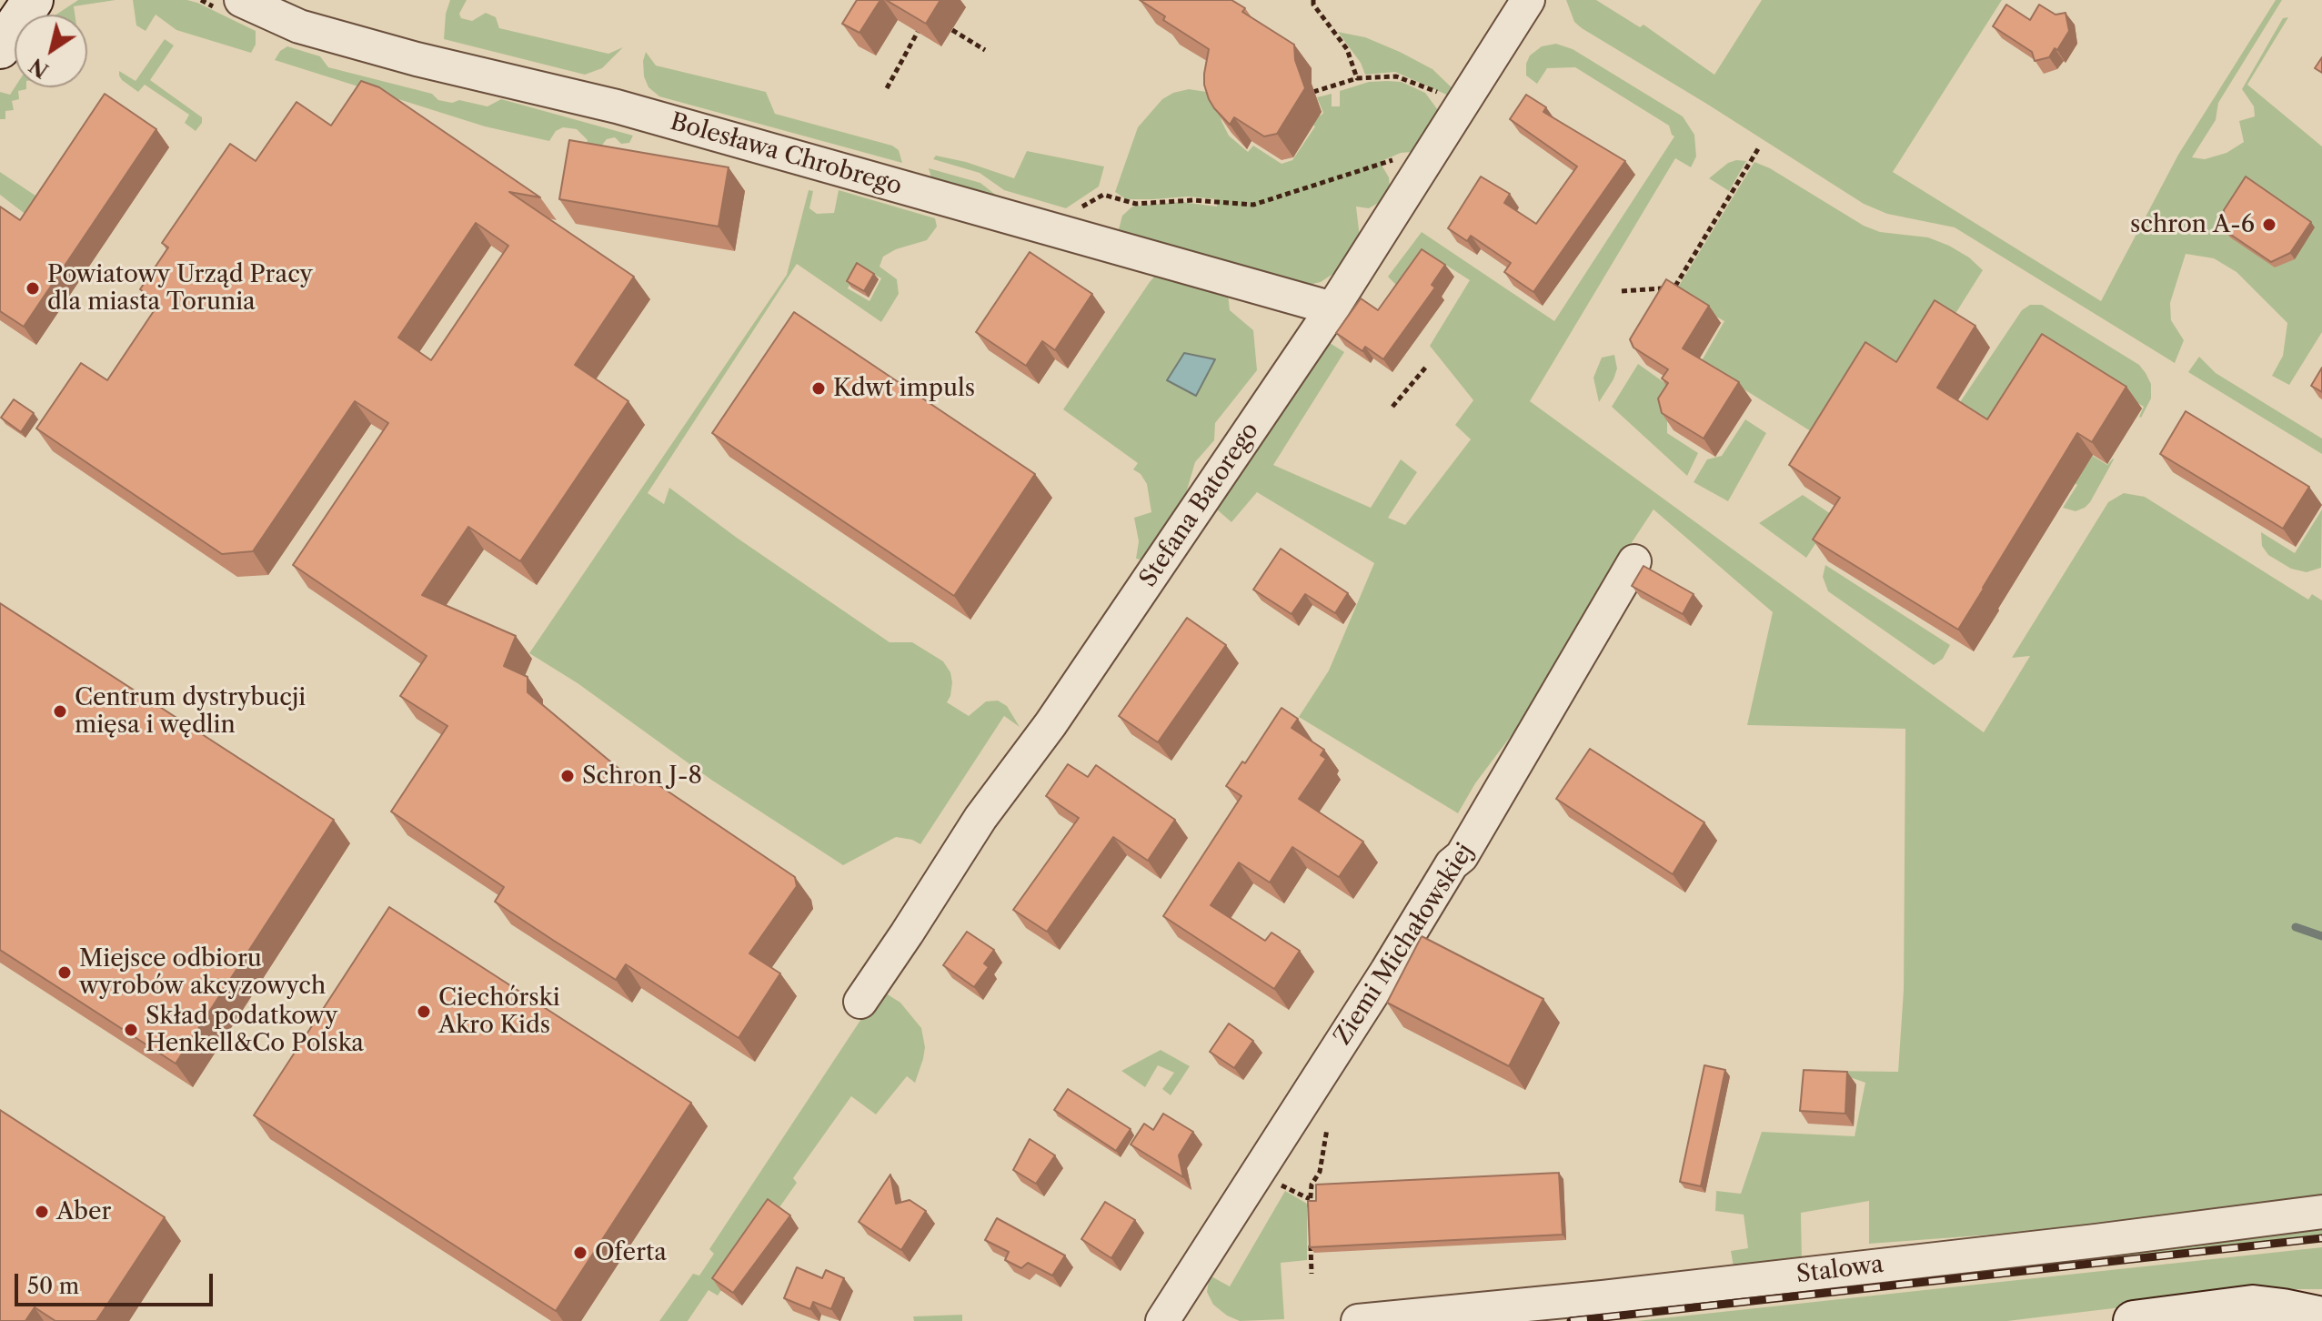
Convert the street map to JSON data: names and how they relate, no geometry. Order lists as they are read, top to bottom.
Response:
{
  "streets": {
    "street": [
      "Bolesława Chrobrego",
      "Stefana Batorego",
      "Ziemi Michałowskiej",
      "Stalowa"
    ]
  },
  "crossings": [
    ["Bolesława Chrobrego", "Stefana Batorego"]
  ],
  "places": [
    "schron A-6",
    "Powiatowy Urząd Pracy dla miasta Torunia",
    "Kdwt impuls",
    "Centrum dystrybucji mięsa i wędlin",
    "Schron J-8",
    "Miejsce odbioru wyrobów akcyzowych",
    "Ciechórski Akro Kids",
    "Skład podatkowy Henkell&Co Polska",
    "Aber",
    "Oferta"
  ],
  "scale_bar": "50 m",
  "north": "bottom left"
}
